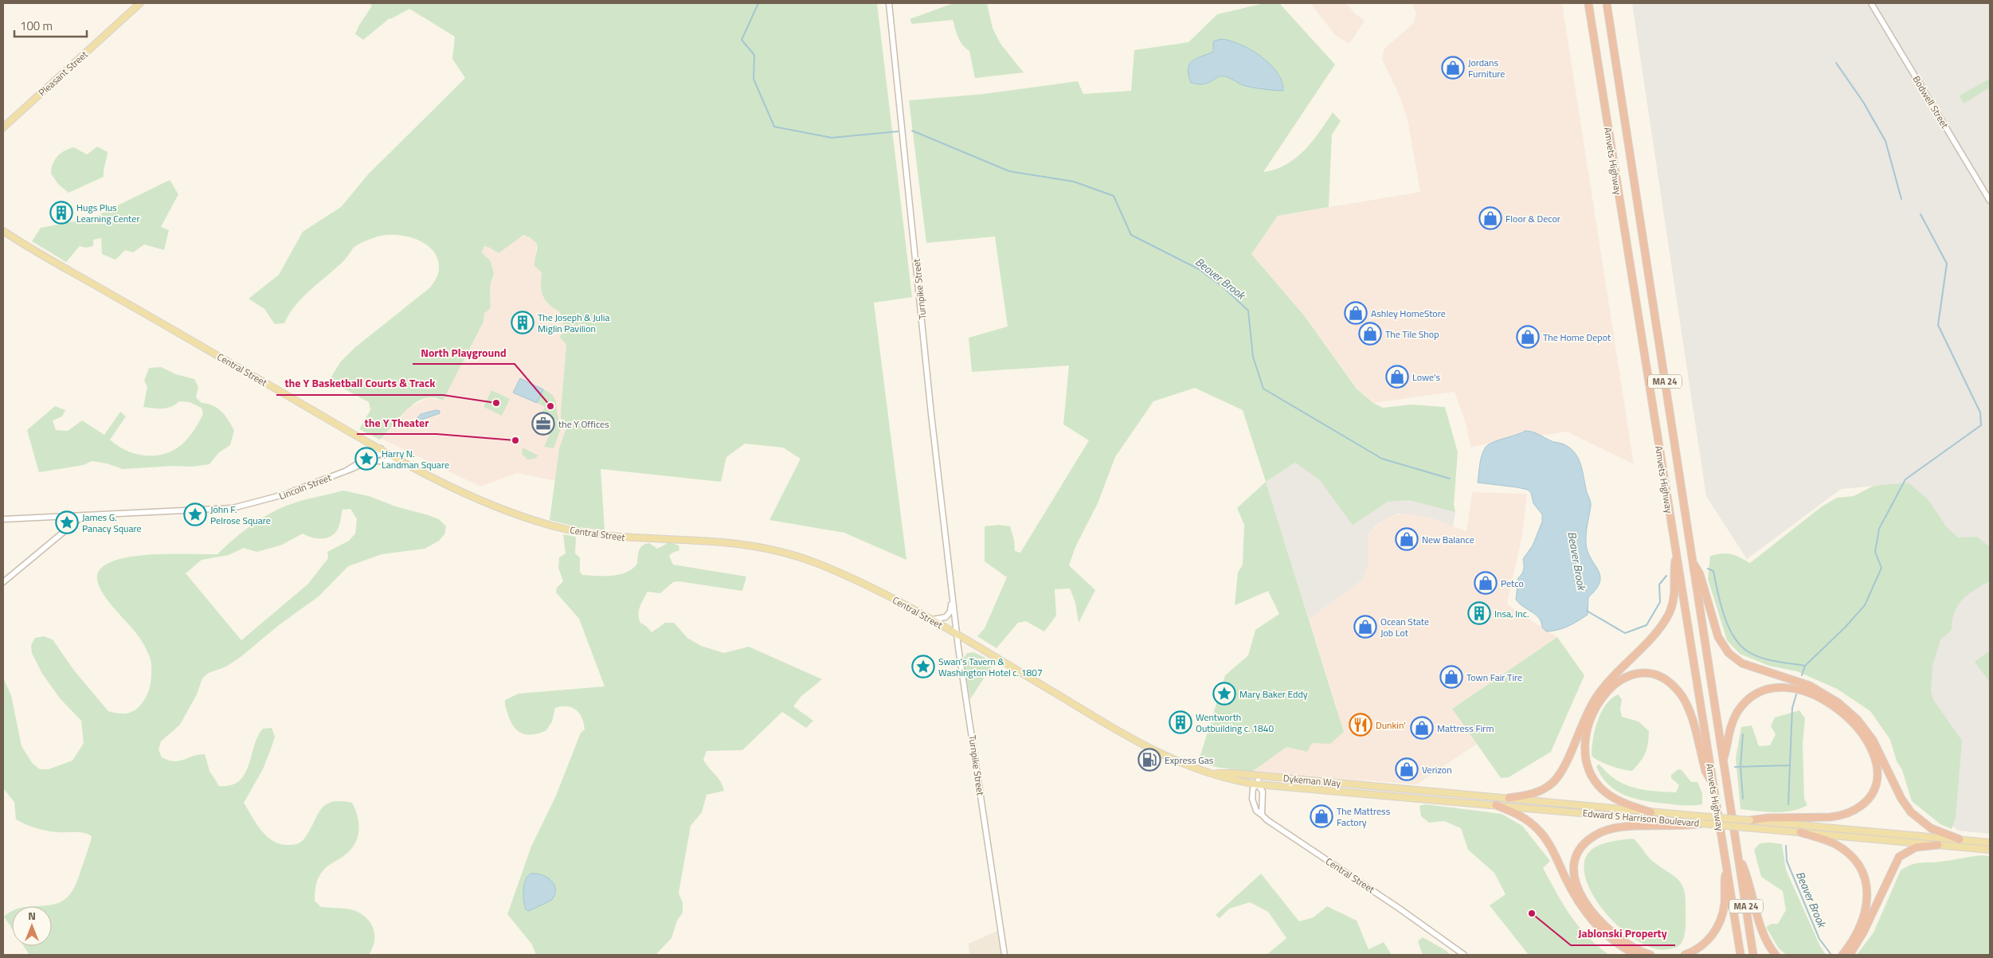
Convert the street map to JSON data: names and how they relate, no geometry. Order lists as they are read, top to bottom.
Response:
{
  "streets": {
    "highway": ["Amvets Highway", "MA 24"],
    "main road": [
      "Pleasant Street",
      "Central Street",
      "Dykeman Way",
      "Edward S Harrison Boulevard"
    ],
    "street": ["Bodwell Street", "Turnpike Street", "Lincoln Street"]
  },
  "crossings": [
    ["Turnpike Street", "Central Street"],
    ["Central Street", "Lincoln Street"],
    ["Central Street", "Dykeman Way"],
    ["Dykeman Way", "Edward S Harrison Boulevard"]
  ],
  "water": ["Beaver Brook"],
  "places": {
    "shop": [
      "Jordans Furniture",
      "Floor & Decor",
      "Ashley HomeStore",
      "The Tile Shop",
      "The Home Depot",
      "Lowe's",
      "New Balance",
      "Petco",
      "Ocean State Job Lot",
      "Town Fair Tire",
      "Mattress Firm",
      "Verizon",
      "The Mattress Factory"
    ],
    "building": [
      "Hugs Plus Learning Center",
      "The Joseph & Julia Miglin Pavilion",
      "Insa, Inc.",
      "Wentworth Outbuilding c. 1840"
    ],
    "other": [
      "the Y Basketball Courts & Track",
      "North Playground",
      "the Y Theater",
      "Jablonski Property"
    ],
    "office": ["the Y Offices"],
    "place": [
      "Harry N. Landman Square",
      "John F. Pelrose Square",
      "James G. Panacy Square",
      "Swan's Tavern & Washington Hotel c. 1807",
      "Mary Baker Eddy"
    ],
    "restaurant": ["Dunkin'"],
    "fuel station": ["Express Gas"]
  },
  "scale_bar": "100 m",
  "north": "top"
}
